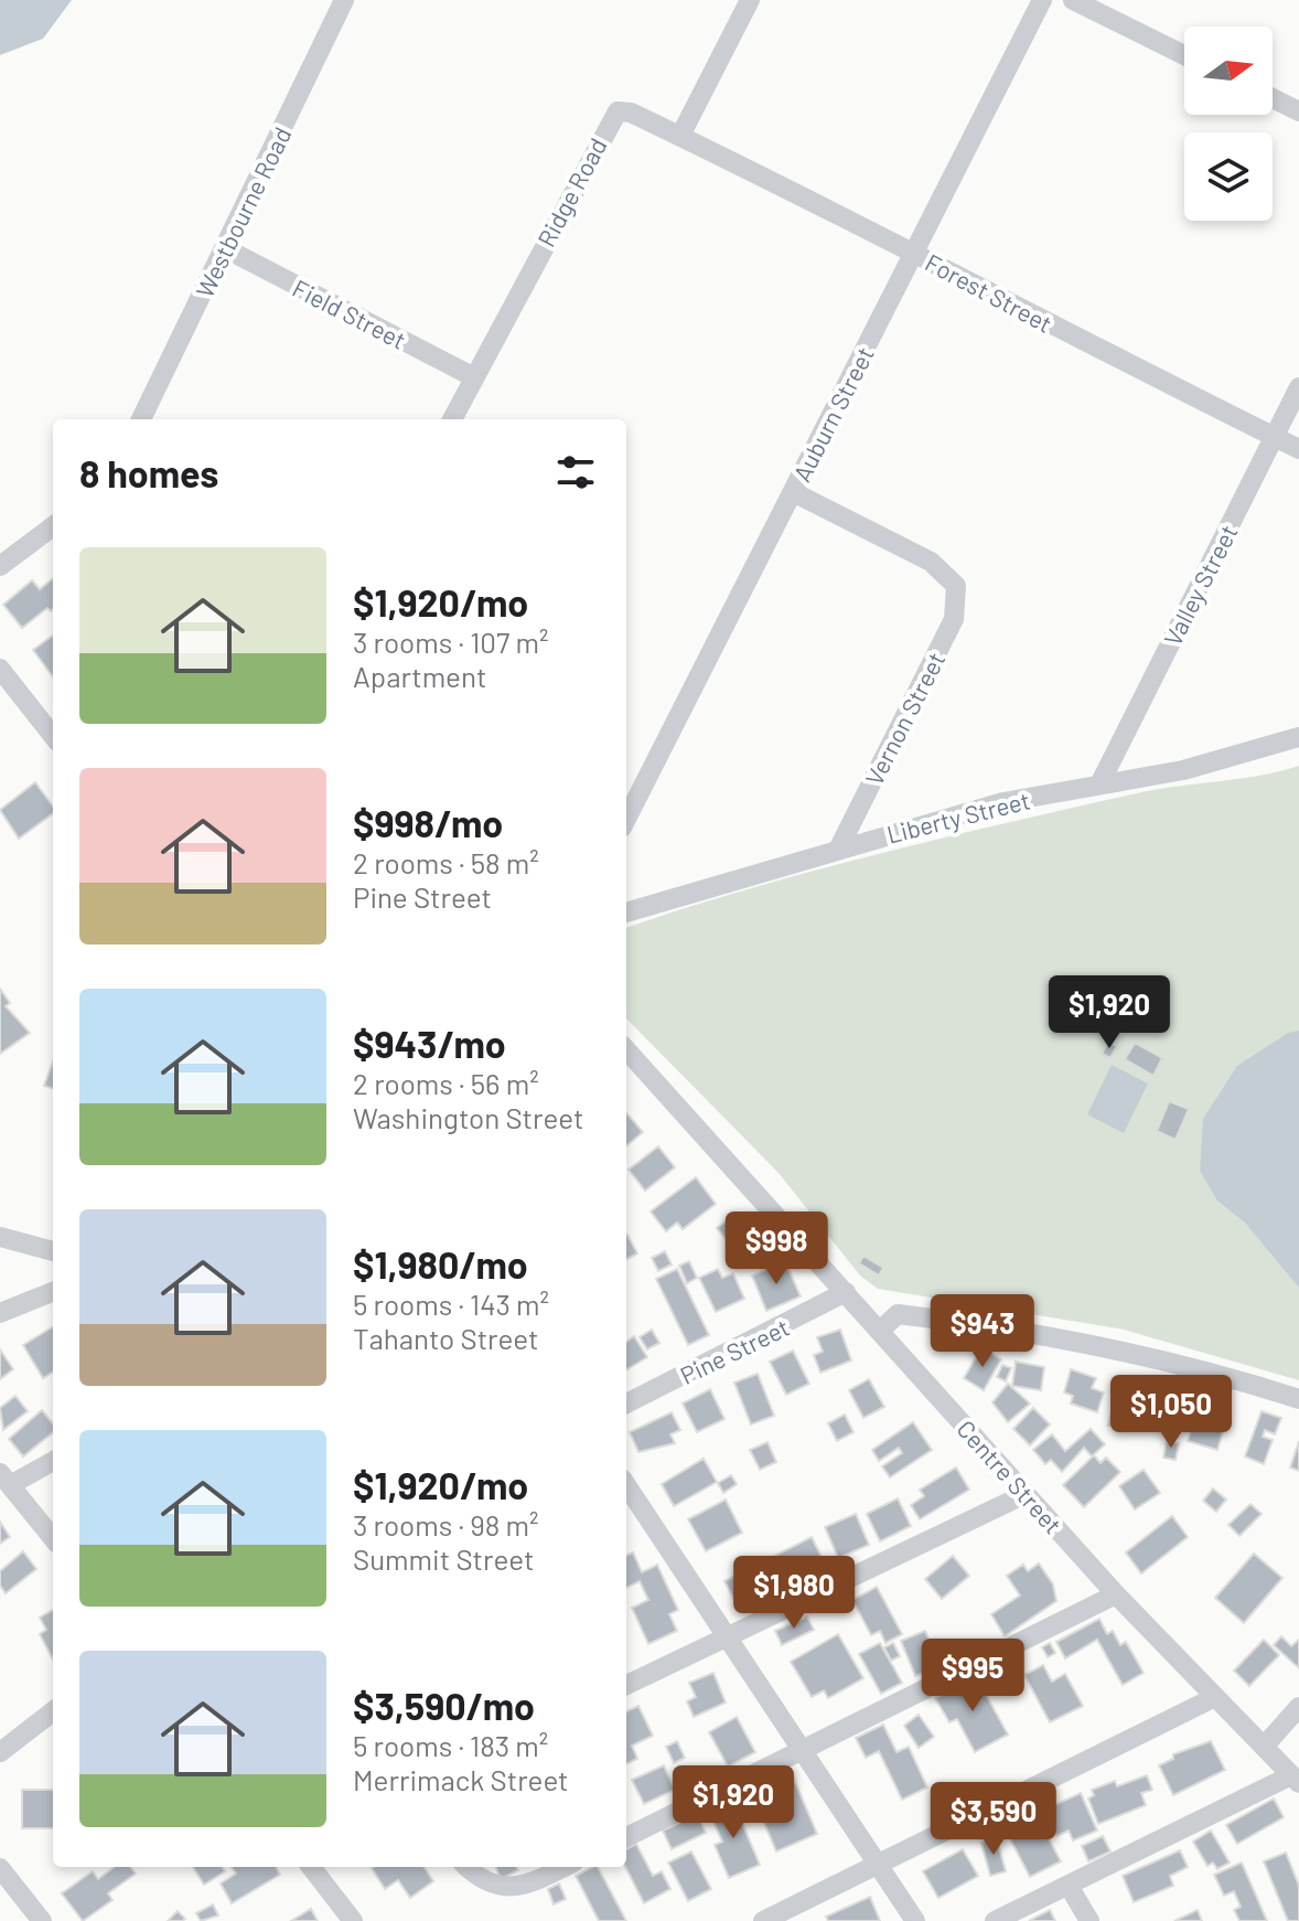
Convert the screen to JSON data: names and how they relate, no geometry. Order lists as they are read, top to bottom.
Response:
{
  "streets": {
    "street": [
      "Ridge Road",
      "Westbourne Road",
      "Forest Street",
      "Field Street",
      "Auburn Street",
      "Valley Street",
      "Vernon Street",
      "Liberty Street",
      "Pine Street",
      "Centre Street"
    ]
  },
  "crossings": [
    ["Ridge Road", "Forest Street"],
    ["Ridge Road", "Field Street"],
    ["Westbourne Road", "Field Street"],
    ["Forest Street", "Auburn Street"],
    ["Forest Street", "Valley Street"],
    ["Auburn Street", "Vernon Street"],
    ["Valley Street", "Liberty Street"],
    ["Vernon Street", "Liberty Street"],
    ["Pine Street", "Centre Street"]
  ],
  "north": "right",
  "page": {
    "heading": "8 homes",
    "list": [
      {
        "name": "$1,920/mo",
        "note": "3 rooms · 107 m² · Apartment"
      },
      {
        "name": "$998/mo",
        "note": "2 rooms · 58 m² · Pine Street"
      },
      {
        "name": "$943/mo",
        "note": "2 rooms · 56 m² · Washington Street"
      },
      {
        "name": "$1,980/mo",
        "note": "5 rooms · 143 m² · Tahanto Street"
      },
      {
        "name": "$1,920/mo",
        "note": "3 rooms · 98 m² · Summit Street"
      },
      {
        "name": "$3,590/mo",
        "note": "5 rooms · 183 m² · Merrimack Street"
      }
    ],
    "price": [
      "$1,920",
      "$998",
      "$943",
      "$1,050",
      "$1,980",
      "$995",
      "$1,920",
      "$3,590"
    ]
  }
}
